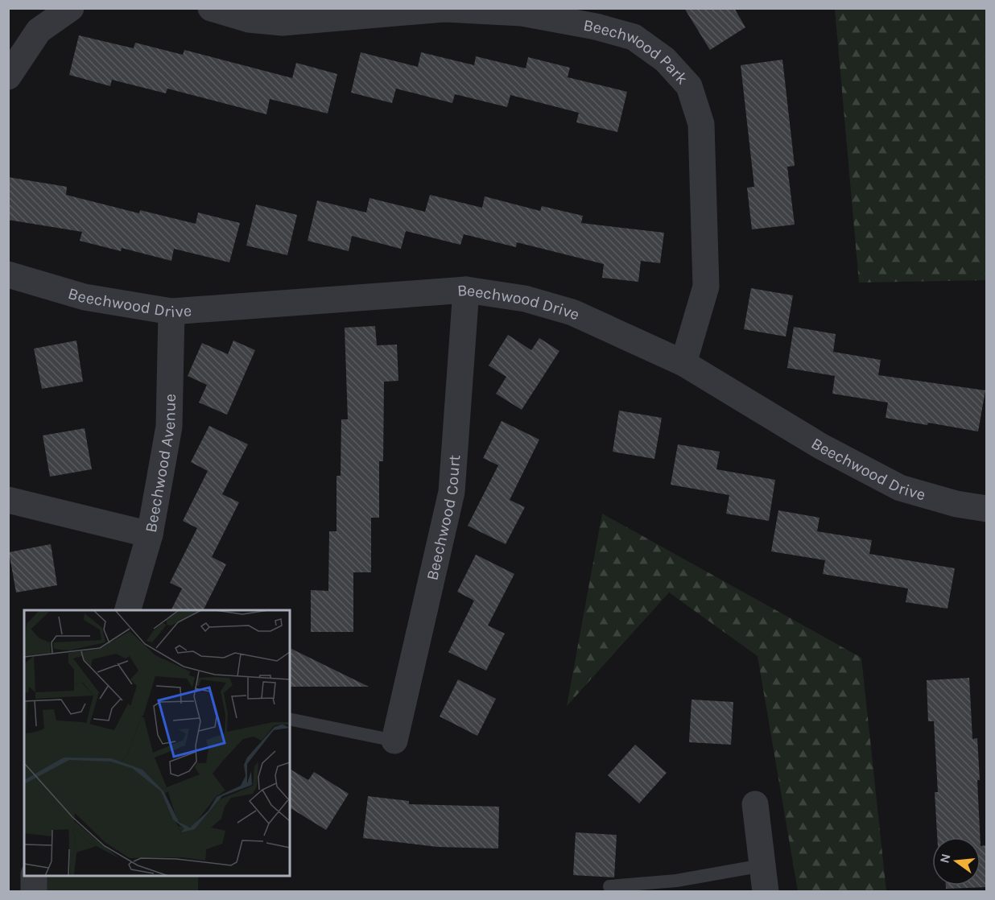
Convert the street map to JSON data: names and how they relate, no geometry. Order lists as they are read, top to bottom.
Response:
{
  "streets": {
    "street": [
      "Beechwood Park",
      "Beechwood Drive",
      "Beechwood Avenue",
      "Beechwood Court"
    ]
  },
  "crossings": [
    ["Beechwood Park", "Beechwood Drive"],
    ["Beechwood Drive", "Beechwood Avenue"],
    ["Beechwood Drive", "Beechwood Court"]
  ],
  "north": "left"
}
